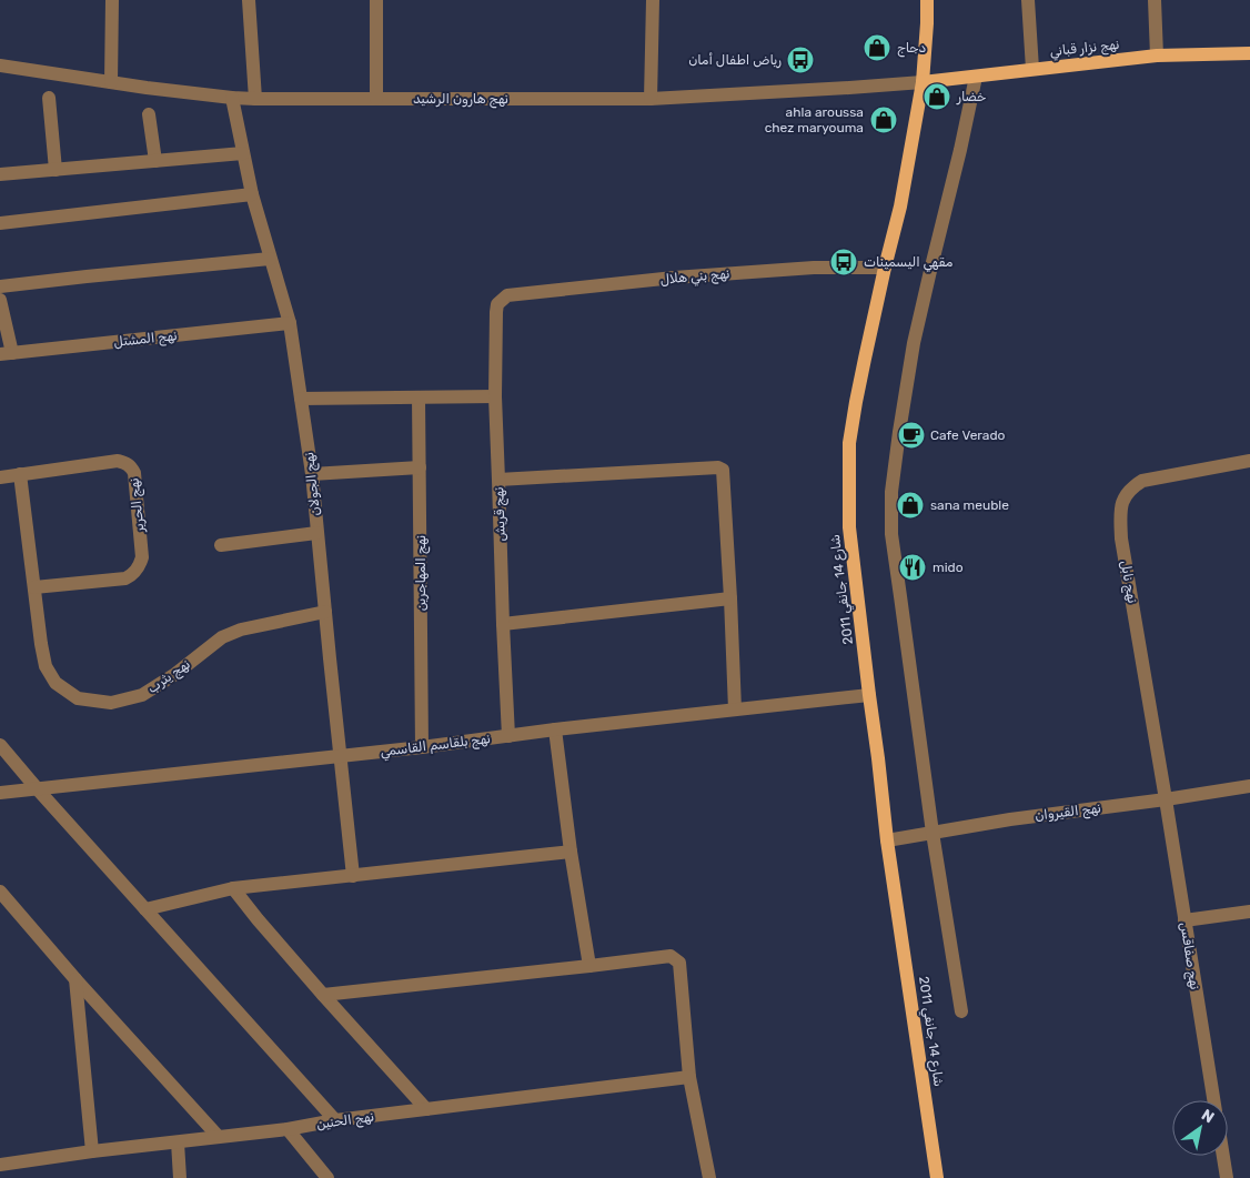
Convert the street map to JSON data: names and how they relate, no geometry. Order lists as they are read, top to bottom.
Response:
{
  "streets": {
    "main road": ["نهج نزار قباني", "شارع 14 جانفي 2011"],
    "street": [
      "نهج هارون الرشيد",
      "نهج بني هلال",
      "نهج المشتل",
      "نهج الجولان",
      "نهج الحرير",
      "نهج قريش",
      "نهج المهاجرين",
      "نهج نابل",
      "نهج يثرب",
      "نهج بلقاسم القاسمي",
      "نهج القيروان",
      "نهج صفاقس",
      "نهج الحنين"
    ]
  },
  "crossings": [
    ["نهج نزار قباني", "نهج هارون الرشيد"],
    ["نهج نزار قباني", "شارع 14 جانفي 2011"],
    ["نهج هارون الرشيد", "نهج الجولان"],
    ["نهج هارون الرشيد", "شارع 14 جانفي 2011"],
    ["نهج بني هلال", "نهج قريش"],
    ["نهج بني هلال", "شارع 14 جانفي 2011"],
    ["نهج المشتل", "نهج الجولان"],
    ["نهج الجولان", "نهج يثرب"],
    ["نهج الجولان", "نهج بلقاسم القاسمي"],
    ["نهج الحرير", "نهج يثرب"],
    ["نهج قريش", "نهج بلقاسم القاسمي"],
    ["نهج المهاجرين", "نهج بلقاسم القاسمي"],
    ["نهج نابل", "نهج القيروان"],
    ["نهج نابل", "نهج صفاقس"],
    ["شارع 14 جانفي 2011", "نهج بلقاسم القاسمي"],
    ["شارع 14 جانفي 2011", "نهج القيروان"],
    ["نهج القيروان", "نهج صفاقس"]
  ],
  "places": {
    "shop": [
      "دجاج",
      "خضار",
      "ahla aroussa chez maryouma",
      "sana meuble"
    ],
    "bus stop": ["رياض اطفال أمان", "مقهي اليسمينات"],
    "cafe": ["Cafe Verado"],
    "restaurant": ["mido"]
  },
  "north": "top right"
}
